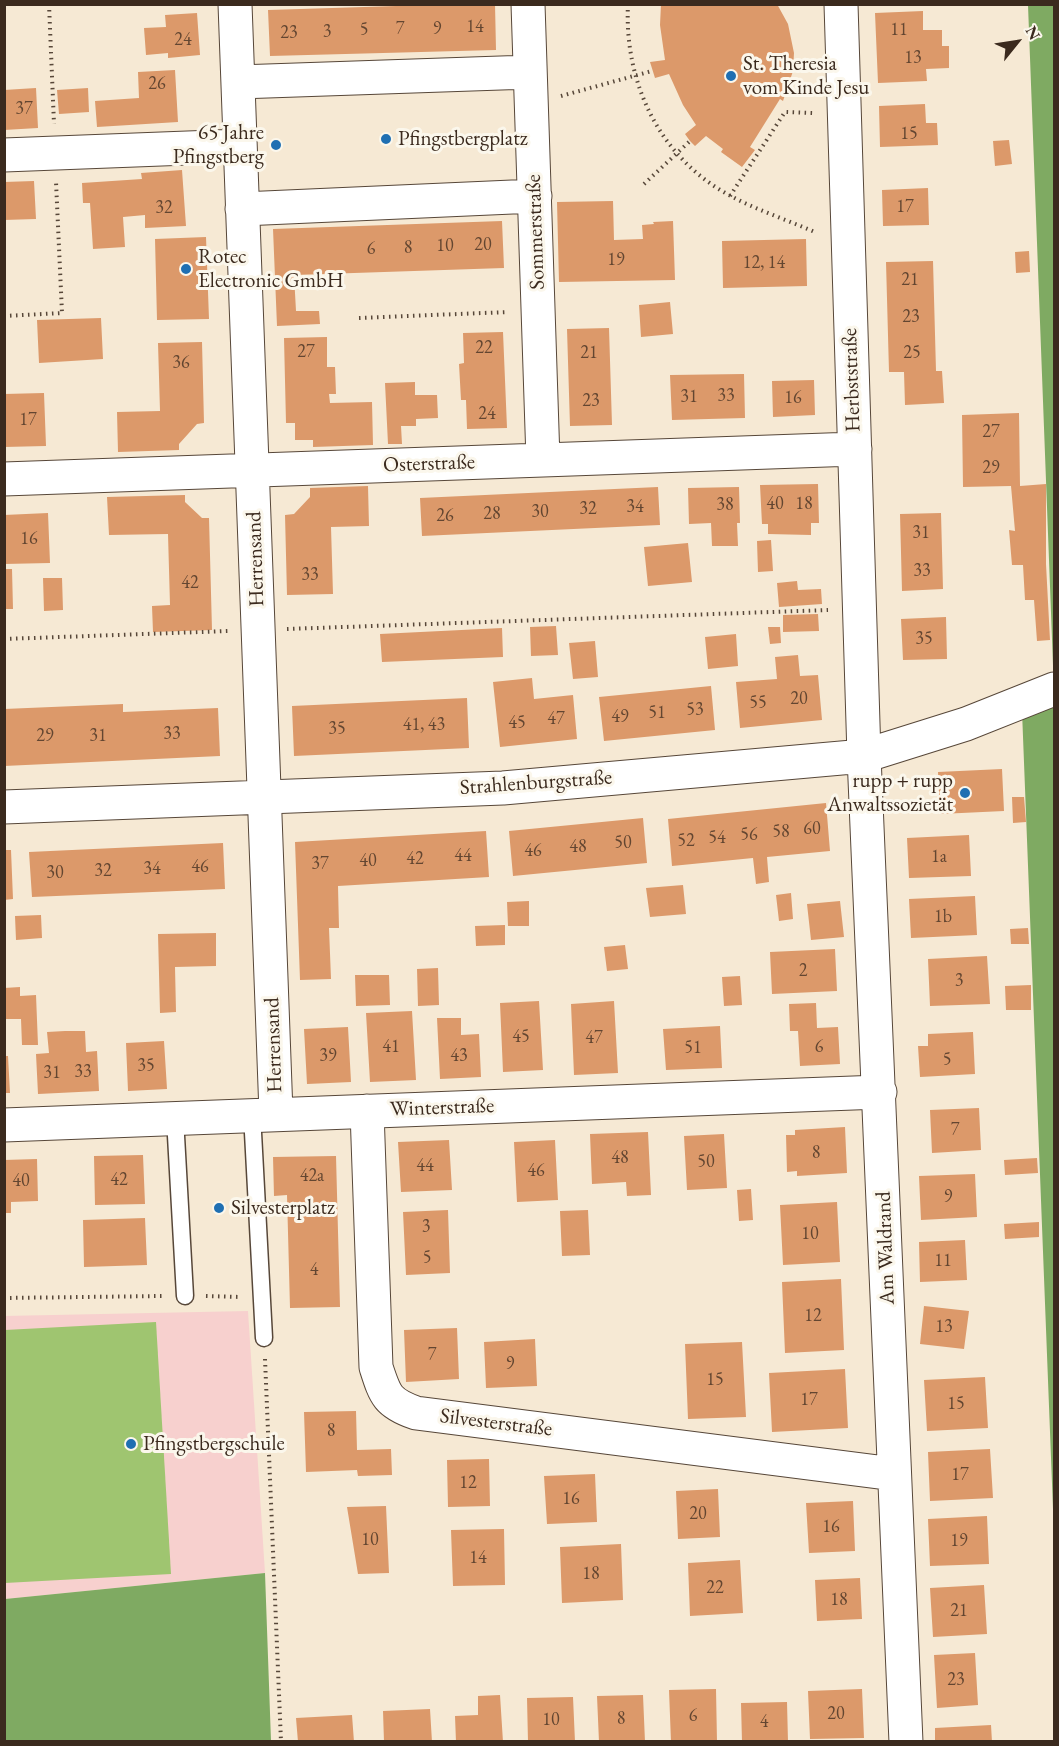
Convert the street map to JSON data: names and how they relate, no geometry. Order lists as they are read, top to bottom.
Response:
{
  "streets": {
    "street": [
      "Sommerstraße",
      "Herbststraße",
      "Osterstraße",
      "Herrensand",
      "Strahlenburgstraße",
      "Winterstraße",
      "Am Waldrand",
      "Silvesterstraße"
    ]
  },
  "crossings": [
    ["Sommerstraße", "Osterstraße"],
    ["Herbststraße", "Osterstraße"],
    ["Herbststraße", "Strahlenburgstraße"],
    ["Herbststraße", "Am Waldrand"],
    ["Osterstraße", "Herrensand"],
    ["Herrensand", "Strahlenburgstraße"],
    ["Herrensand", "Winterstraße"],
    ["Strahlenburgstraße", "Am Waldrand"],
    ["Winterstraße", "Am Waldrand"],
    ["Winterstraße", "Silvesterstraße"],
    ["Am Waldrand", "Silvesterstraße"]
  ],
  "places": [
    "St. Theresia vom Kinde Jesu",
    "Pfingstbergplatz",
    "65 Jahre Pfingstberg",
    "Rotec Electronic GmbH",
    "rupp + rupp Anwaltssozietät",
    "Silvesterplatz",
    "Pfingstbergschule"
  ],
  "house_numbers": [
    "14",
    "7",
    "9",
    "5",
    "11",
    "3",
    "23",
    "24",
    "13",
    "26",
    "37",
    "15",
    "17",
    "32",
    "20",
    "10",
    "8",
    "6",
    "19",
    "12, 14",
    "21",
    "23",
    "22",
    "27",
    "21",
    "25",
    "36",
    "33",
    "31",
    "16",
    "23",
    "24",
    "17",
    "27",
    "29",
    "40",
    "18",
    "38",
    "34",
    "32",
    "30",
    "28",
    "26",
    "31",
    "16",
    "33",
    "33",
    "42",
    "35",
    "20",
    "55",
    "53",
    "51",
    "49",
    "47",
    "45",
    "41, 43",
    "35",
    "33",
    "29",
    "31",
    "60",
    "58",
    "56",
    "54",
    "52",
    "50",
    "48",
    "46",
    "44",
    "1a",
    "42",
    "40",
    "37",
    "46",
    "34",
    "32",
    "30",
    "1b",
    "2",
    "3",
    "45",
    "47",
    "41",
    "6",
    "51",
    "39",
    "43",
    "5",
    "35",
    "33",
    "31",
    "7",
    "8",
    "48",
    "50",
    "44",
    "46",
    "42a",
    "42",
    "40",
    "9",
    "3",
    "10",
    "5",
    "11",
    "4",
    "12",
    "13",
    "7",
    "9",
    "15",
    "17",
    "15",
    "8",
    "17",
    "12",
    "16",
    "20",
    "16",
    "10",
    "19",
    "14",
    "18",
    "22",
    "18",
    "21",
    "23",
    "20",
    "6",
    "8",
    "10",
    "4"
  ],
  "north": "top right"
}
